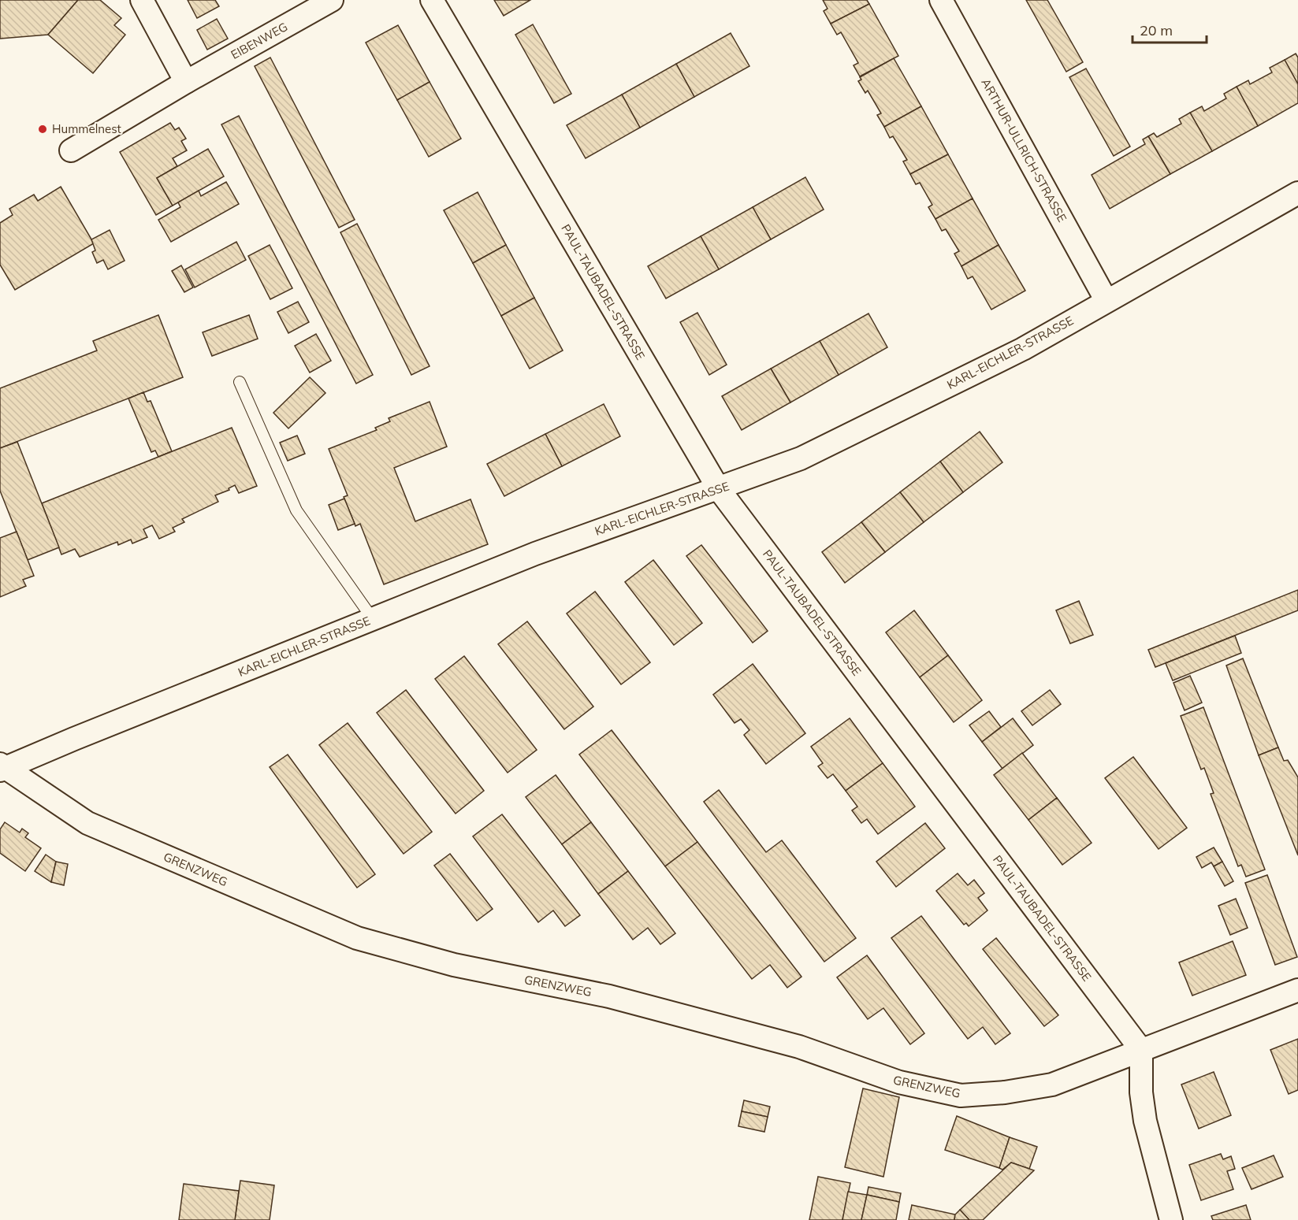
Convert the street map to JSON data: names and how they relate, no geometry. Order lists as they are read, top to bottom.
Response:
{
  "streets": {
    "street": [
      "EIBENWEG",
      "ARTHUR-ULLRICH-STRASSE",
      "PAUL-TAUBADEL-STRASSE",
      "KARL-EICHLER-STRASSE",
      "GRENZWEG"
    ]
  },
  "crossings": [
    ["ARTHUR-ULLRICH-STRASSE", "KARL-EICHLER-STRASSE"],
    ["PAUL-TAUBADEL-STRASSE", "KARL-EICHLER-STRASSE"],
    ["PAUL-TAUBADEL-STRASSE", "GRENZWEG"],
    ["KARL-EICHLER-STRASSE", "GRENZWEG"]
  ],
  "places": ["Hummelnest"],
  "scale_bar": "20 m"
}
